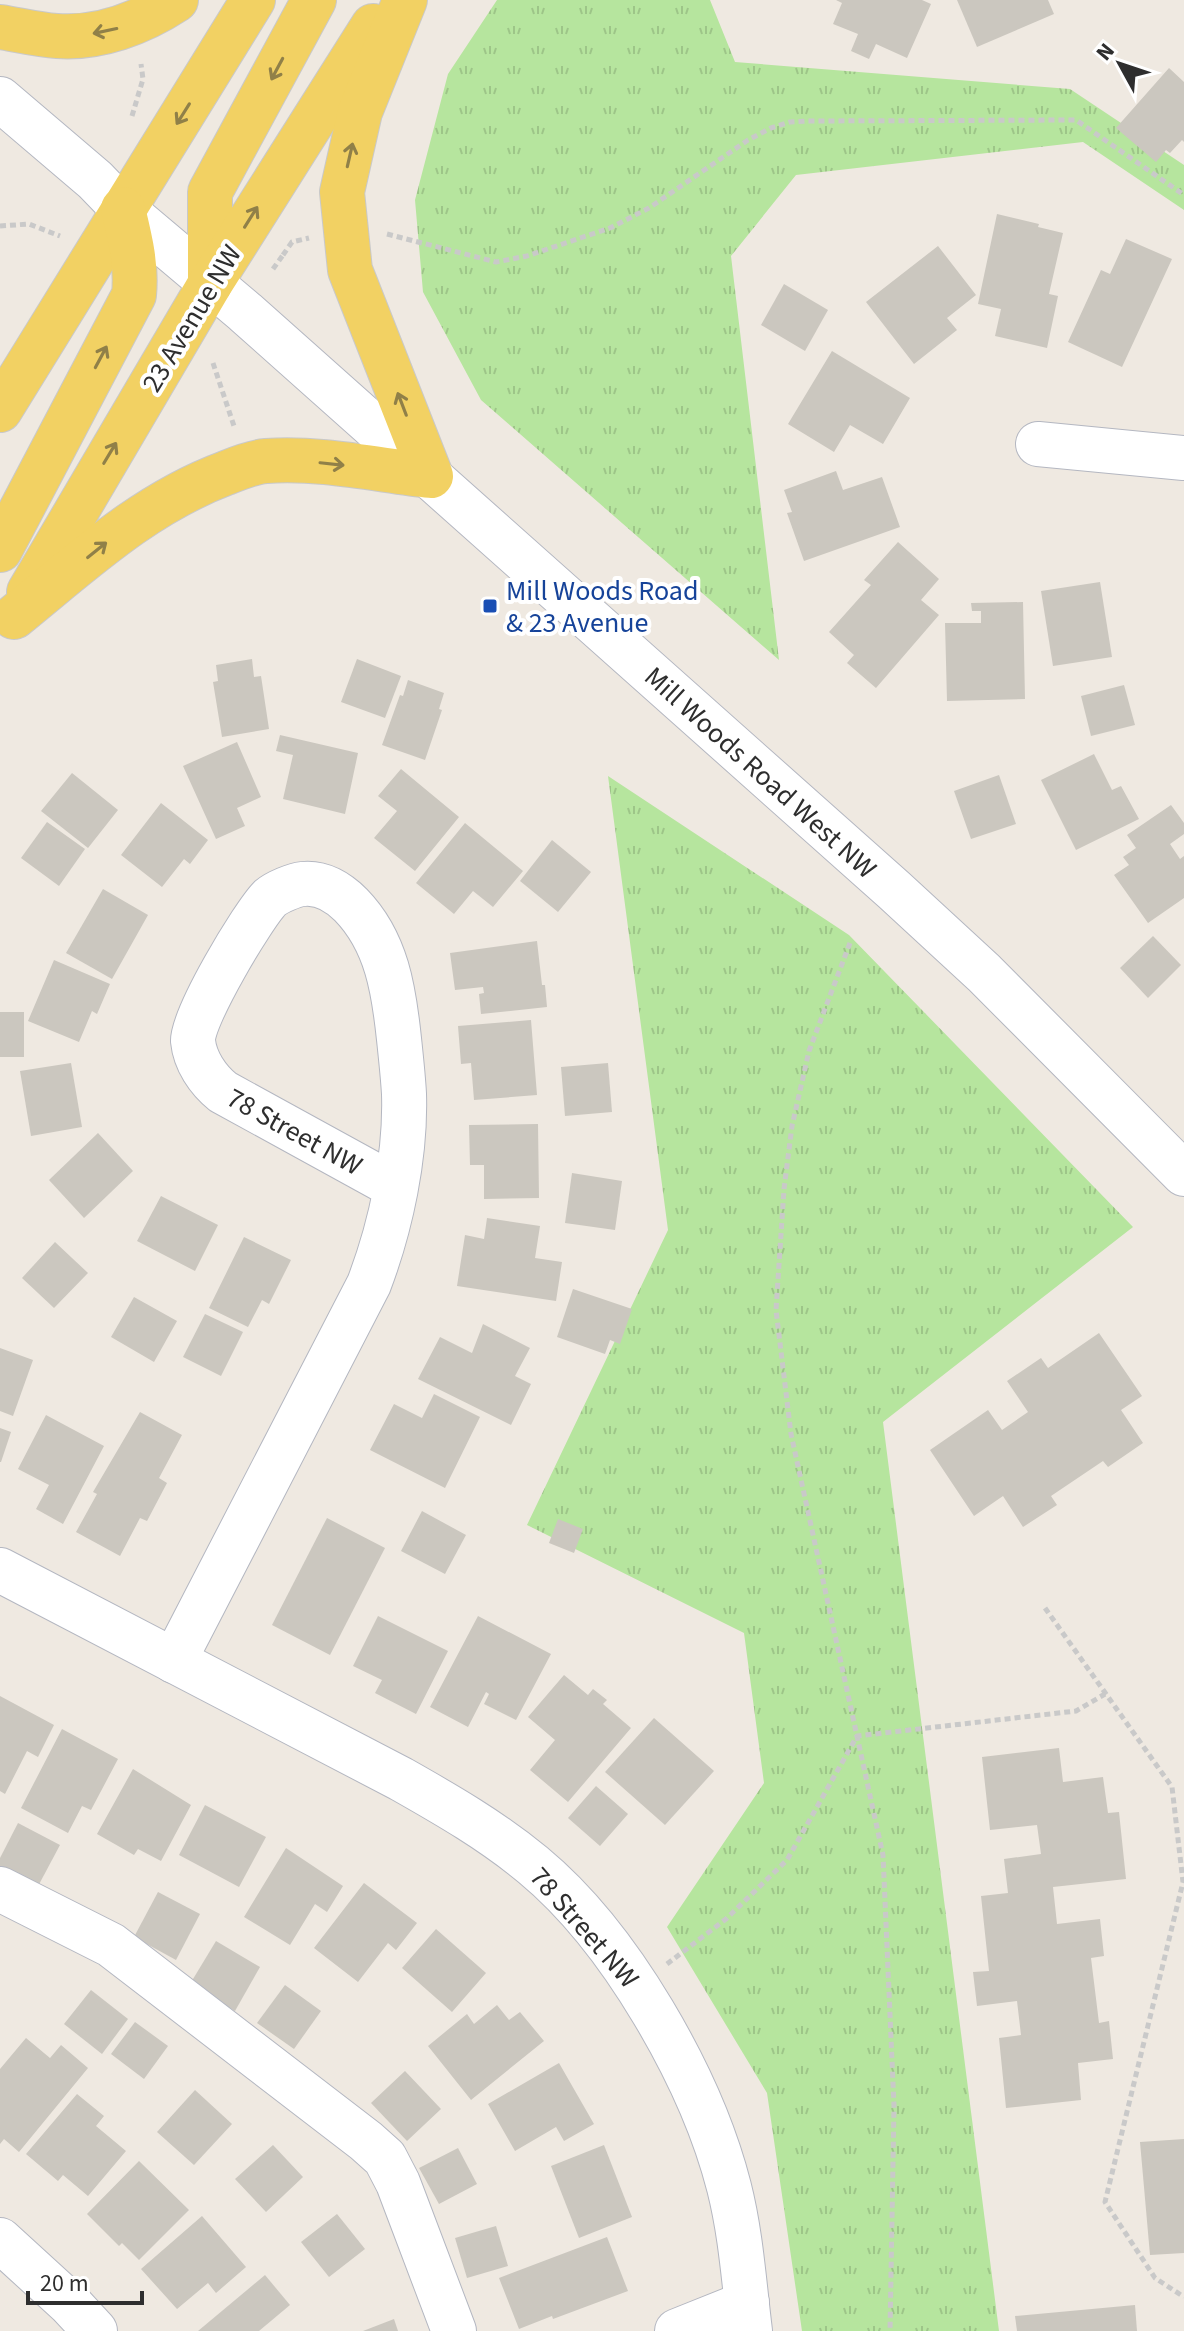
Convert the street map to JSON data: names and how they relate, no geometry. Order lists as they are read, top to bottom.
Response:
{
  "streets": {
    "main road": ["23 Avenue NW"],
    "street": ["Mill Woods Road West NW", "78 Street NW"]
  },
  "crossings": [
    ["23 Avenue NW", "Mill Woods Road West NW"]
  ],
  "places": {
    "transit": ["Mill Woods Road & 23 Avenue"]
  },
  "scale_bar": "20 m",
  "north": "top left"
}
